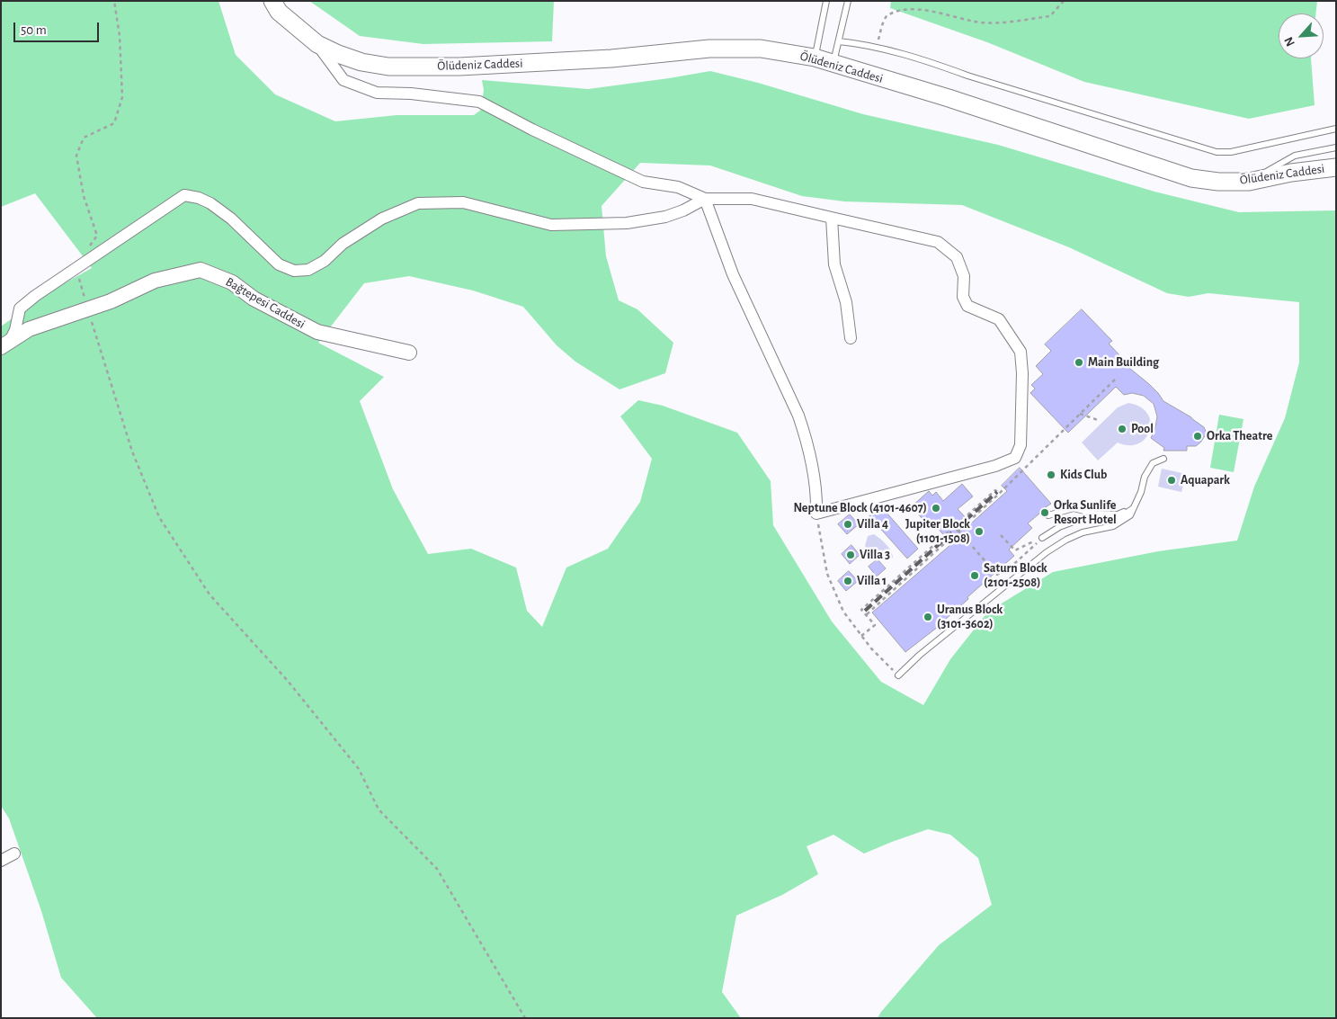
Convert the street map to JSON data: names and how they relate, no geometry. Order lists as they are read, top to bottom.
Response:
{
  "streets": {
    "main road": ["Ölüdeniz Caddesi"],
    "street": ["Bağtepesi Caddesi"]
  },
  "places": [
    "Main Building",
    "Pool",
    "Orka Theatre",
    "Kids Club",
    "Aquapark",
    "Neptune Block (4101-4607)",
    "Orka Sunlife Resort Hotel",
    "Villa 4",
    "Jupiter Block (1101-1508)",
    "Villa 3",
    "Saturn Block (2101-2508)",
    "Villa 1",
    "Uranus Block (3101-3602)"
  ],
  "scale_bar": "50 m",
  "north": "bottom left"
}
